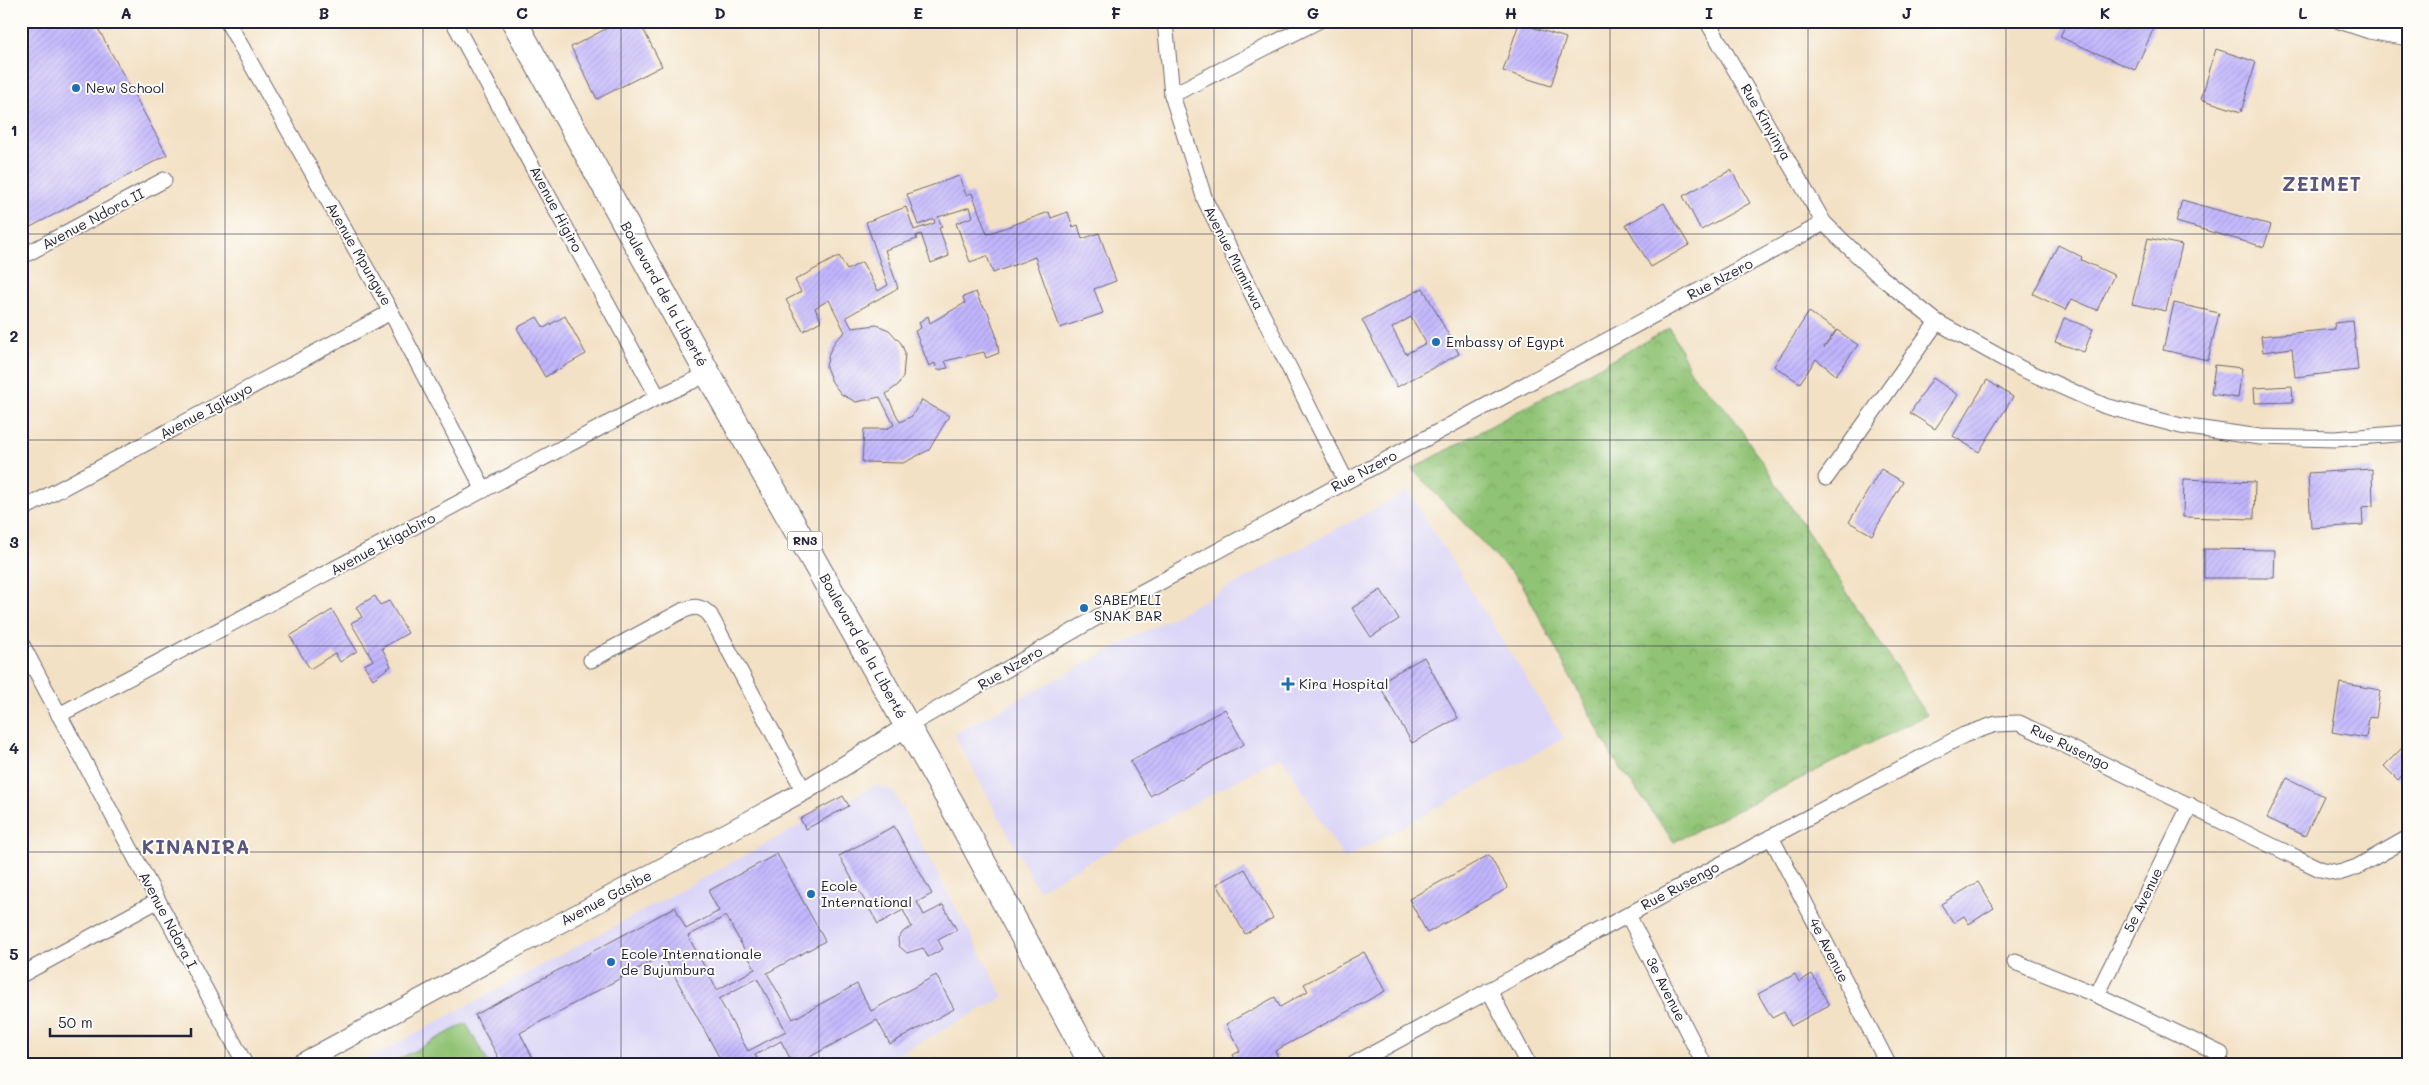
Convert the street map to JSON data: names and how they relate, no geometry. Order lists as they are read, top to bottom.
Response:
{
  "streets": {
    "highway": ["Boulevard de la Liberté", "RN3"],
    "street": [
      "Rue Kinyinya",
      "Avenue Higiro",
      "Avenue Ndora II",
      "Avenue Mpungwe",
      "Avenue Mumirwa",
      "Rue Nzero",
      "Avenue Igikuyo",
      "Avenue Ikigabiro",
      "Rue Rusengo",
      "Avenue Gasibe",
      "5e Avenue",
      "Avenue Ndora I",
      "4e Avenue",
      "3e Avenue"
    ]
  },
  "crossings": [
    ["Rue Kinyinya", "Rue Nzero"],
    ["Avenue Higiro", "Avenue Ikigabiro"],
    ["Avenue Mpungwe", "Avenue Igikuyo"],
    ["Avenue Mpungwe", "Avenue Ikigabiro"],
    ["Avenue Mumirwa", "Rue Nzero"],
    ["Rue Nzero", "Boulevard de la Liberté"],
    ["Rue Nzero", "Avenue Gasibe"],
    ["Boulevard de la Liberté", "Avenue Ikigabiro"],
    ["Boulevard de la Liberté", "Avenue Gasibe"],
    ["Avenue Ikigabiro", "Avenue Ndora I"],
    ["Rue Rusengo", "5e Avenue"],
    ["Rue Rusengo", "4e Avenue"],
    ["Rue Rusengo", "3e Avenue"]
  ],
  "districts": ["ZEIMET", "KINANIRA"],
  "places": {
    "other": [
      "New School",
      "Embassy of Egypt",
      "SABEMELI SNAK BAR",
      "Ecole International",
      "Ecole Internationale de Bujumbura"
    ],
    "health": ["Kira Hospital"]
  },
  "scale_bar": "50 m",
  "grid": {
    "columns": [
      "A",
      "B",
      "C",
      "D",
      "E",
      "F",
      "G",
      "H",
      "I",
      "J",
      "K",
      "L"
    ],
    "rows": [
      "1",
      "2",
      "3",
      "4",
      "5"
    ]
  }
}
